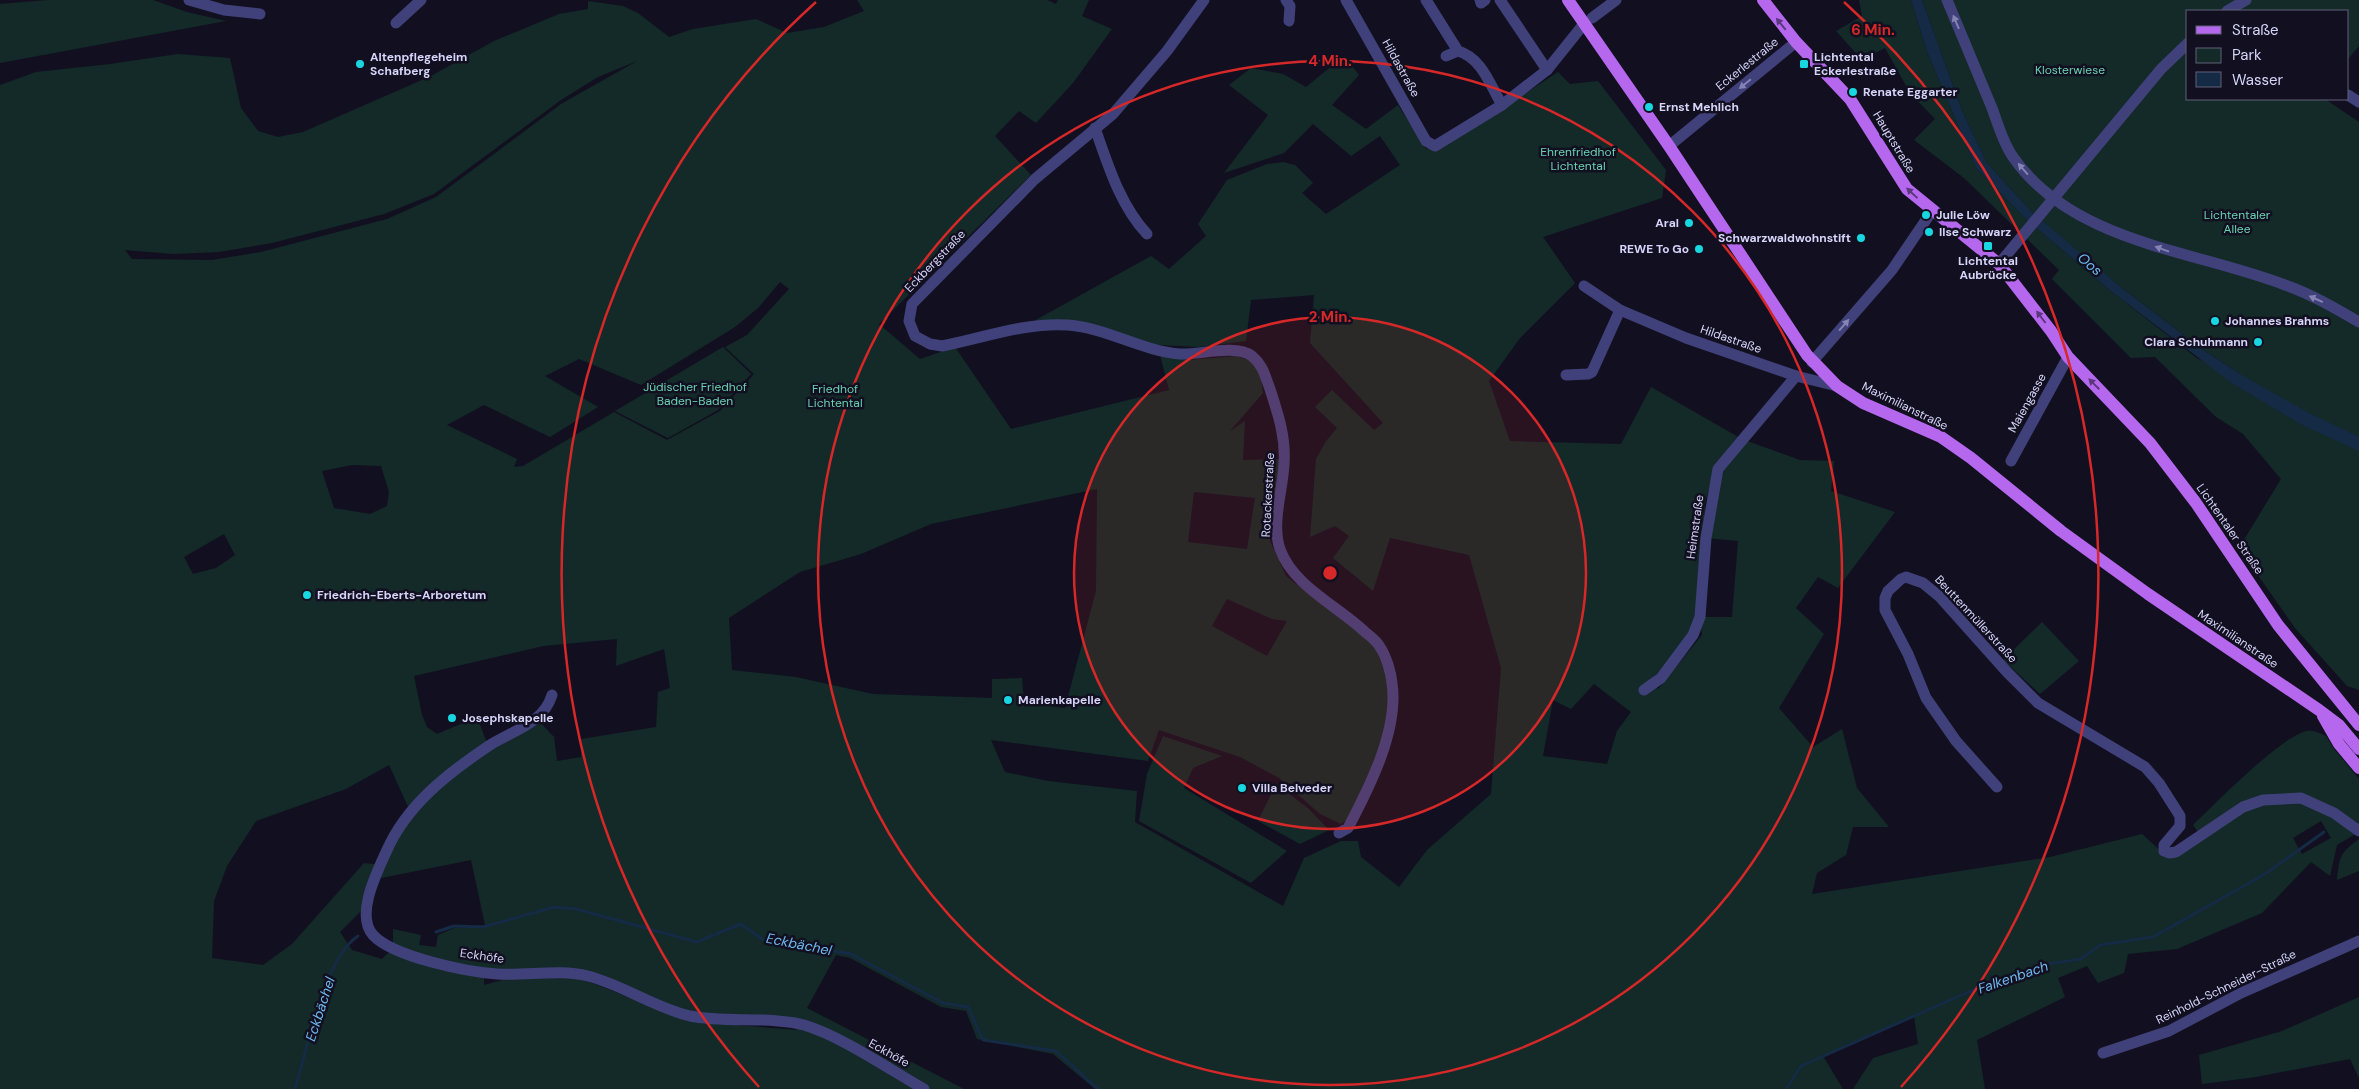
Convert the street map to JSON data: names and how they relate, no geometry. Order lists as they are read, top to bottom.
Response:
{
  "streets": {
    "main road": ["Hauptstraße", "Maximilianstraße", "Lichtentaler Straße"],
    "street": [
      "Eckerlestraße",
      "Hildastraße",
      "Eckbergstraße",
      "Maiengasse",
      "Rotackerstraße",
      "Heimstraße",
      "Beuttenmüllerstraße",
      "Eckhöfe",
      "Reinhold-Schneider-Straße"
    ]
  },
  "crossings": [
    ["Eckerlestraße", "Hauptstraße"],
    ["Eckerlestraße", "Maximilianstraße"],
    ["Hildastraße", "Maximilianstraße"],
    ["Hildastraße", "Heimstraße"],
    ["Hauptstraße", "Maiengasse"],
    ["Hauptstraße", "Lichtentaler Straße"],
    ["Eckbergstraße", "Rotackerstraße"],
    ["Maiengasse", "Lichtentaler Straße"]
  ],
  "one_way": ["Eckerlestraße", "Hauptstraße", "Lichtentaler Straße"],
  "water": ["Oos", "Eckbächel", "Falkenbach"],
  "parks": [
    "Klosterwiese",
    "Ehrenfriedhof Lichtental",
    "Lichtentaler Allee",
    "Jüdischer Friedhof Baden-Baden",
    "Friedhof Lichtental"
  ],
  "places": {
    "other": [
      "Altenpflegeheim Schafberg",
      "Renate Eggarter",
      "Ernst Mehlich",
      "Julie Löw",
      "Aral",
      "Ilse Schwarz",
      "Schwarzwaldwohnstift",
      "REWE To Go",
      "Johannes Brahms",
      "Clara Schuhmann",
      "Friedrich-Eberts-Arboretum",
      "Marienkapelle",
      "Josephskapelle",
      "Villa Belveder"
    ],
    "transit": ["Lichtental Eckerlestraße", "Lichtental Aubrücke"]
  },
  "legend": ["Straße", "Park", "Wasser"],
  "rings": ["6 Min.", "4 Min.", "2 Min."]
}
